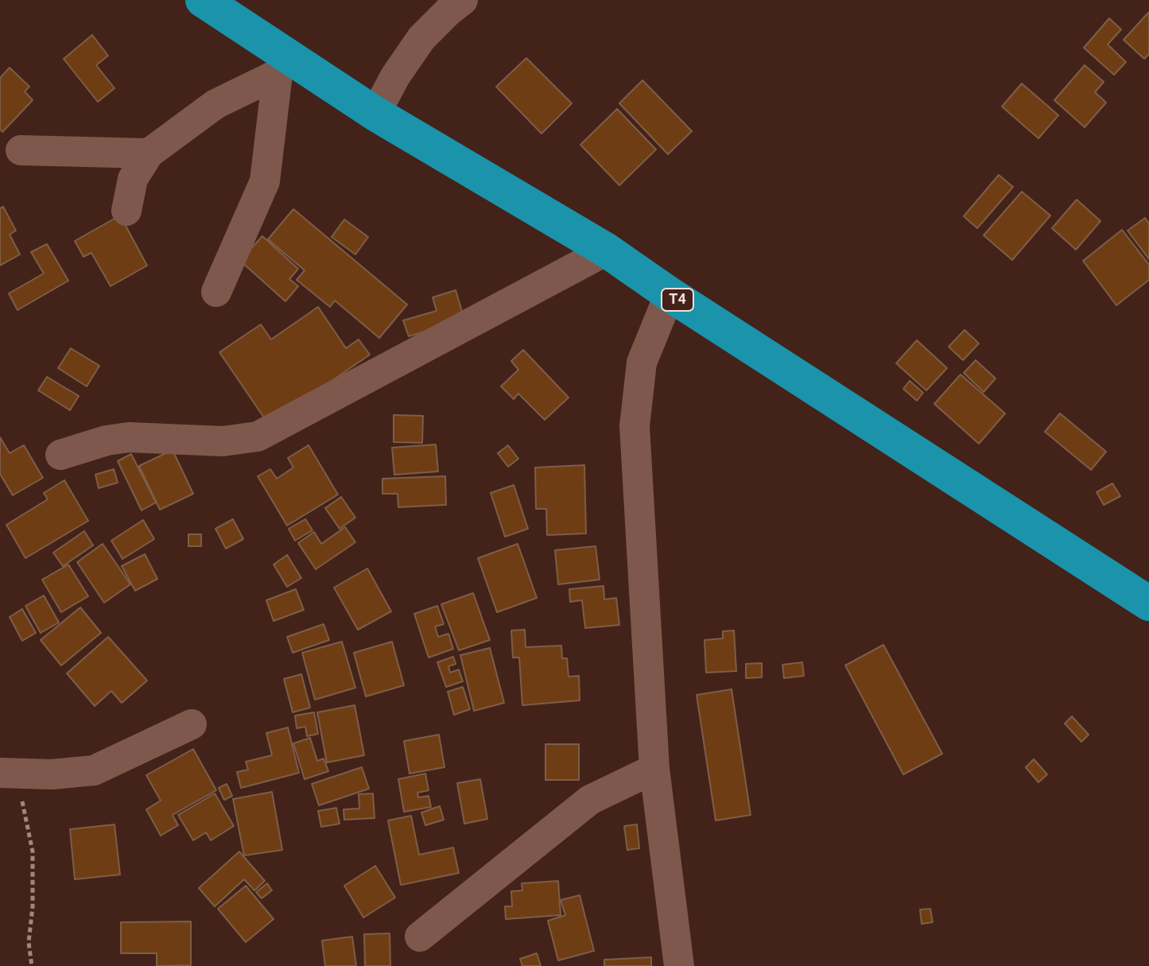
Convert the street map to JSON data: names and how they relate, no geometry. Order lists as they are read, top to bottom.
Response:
{
  "streets": {
    "highway": ["T4"]
  }
}
